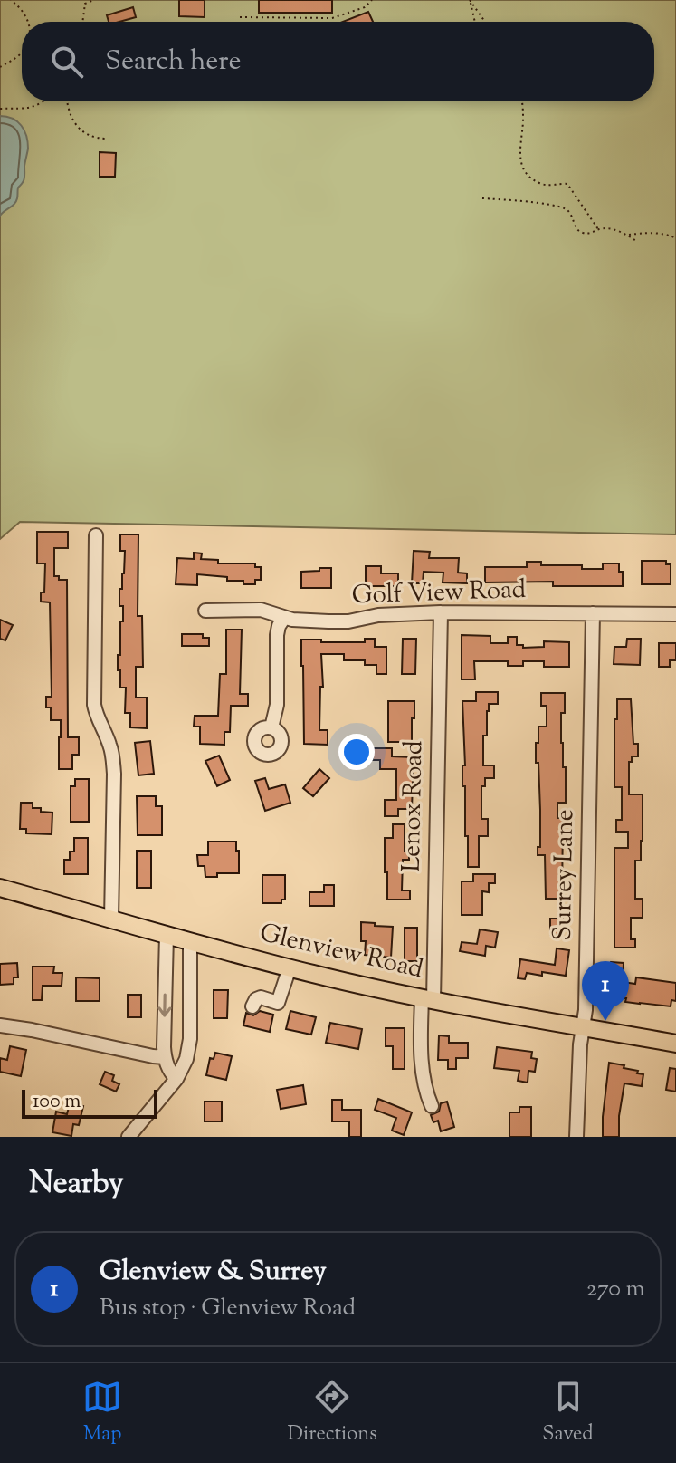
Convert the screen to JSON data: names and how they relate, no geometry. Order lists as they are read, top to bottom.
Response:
{
  "streets": {
    "main road": ["Glenview Road"],
    "street": ["Golf View Road", "Lenox Road", "Surrey Lane"]
  },
  "crossings": [
    ["Golf View Road", "Lenox Road"],
    ["Golf View Road", "Surrey Lane"],
    ["Lenox Road", "Glenview Road"],
    ["Surrey Lane", "Glenview Road"]
  ],
  "scale_bar": "100 m",
  "page": {
    "search": "Search here",
    "pins": "1",
    "scale": "100 m",
    "heading": "Nearby",
    "list": [
      {
        "mark": "1",
        "name": "Glenview & Surrey",
        "note": "Bus stop · Glenview Road",
        "value": "270 m"
      }
    ],
    "nav": ["Map", "Directions", "Saved"]
  }
}
